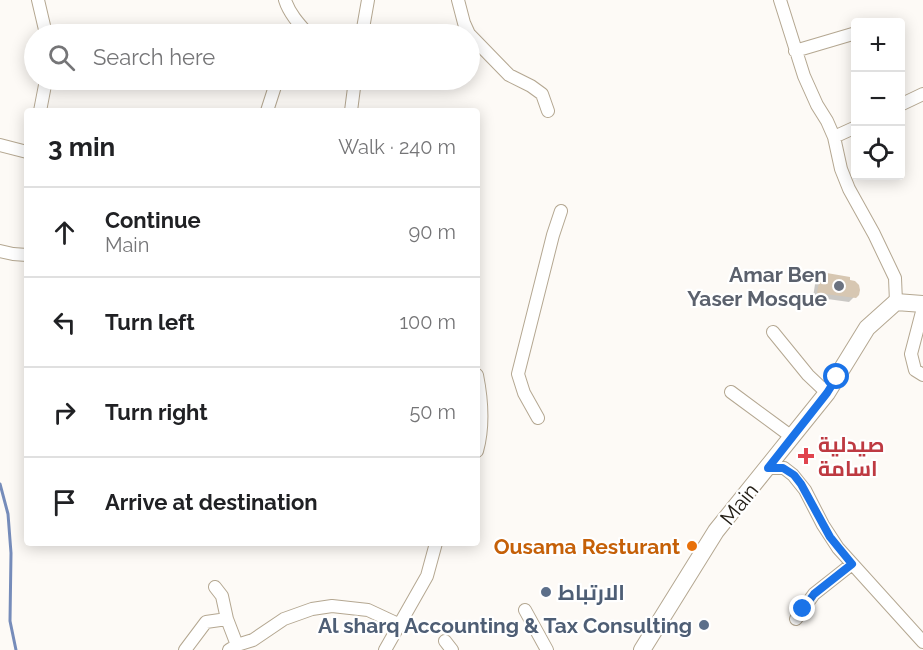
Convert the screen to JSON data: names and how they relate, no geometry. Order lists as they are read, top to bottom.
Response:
{
  "streets": {
    "main road": ["Main"]
  },
  "places": {
    "other": [
      "Amar Ben Yaser Mosque",
      "Ousama Resturant",
      "الارتباط",
      "Al sharq Accounting & Tax Consulting"
    ],
    "health": ["صيدلية اسامة"]
  },
  "page": {
    "map_buttons": ["+", "−"],
    "search": "Search here",
    "heading": ["3 min", "Walk · 240 m"],
    "list": [
      ["Continue", "Main", "90 m"],
      ["Turn left", "100 m"],
      ["Turn right", "50 m"],
      "Arrive at destination"
    ]
  }
}
